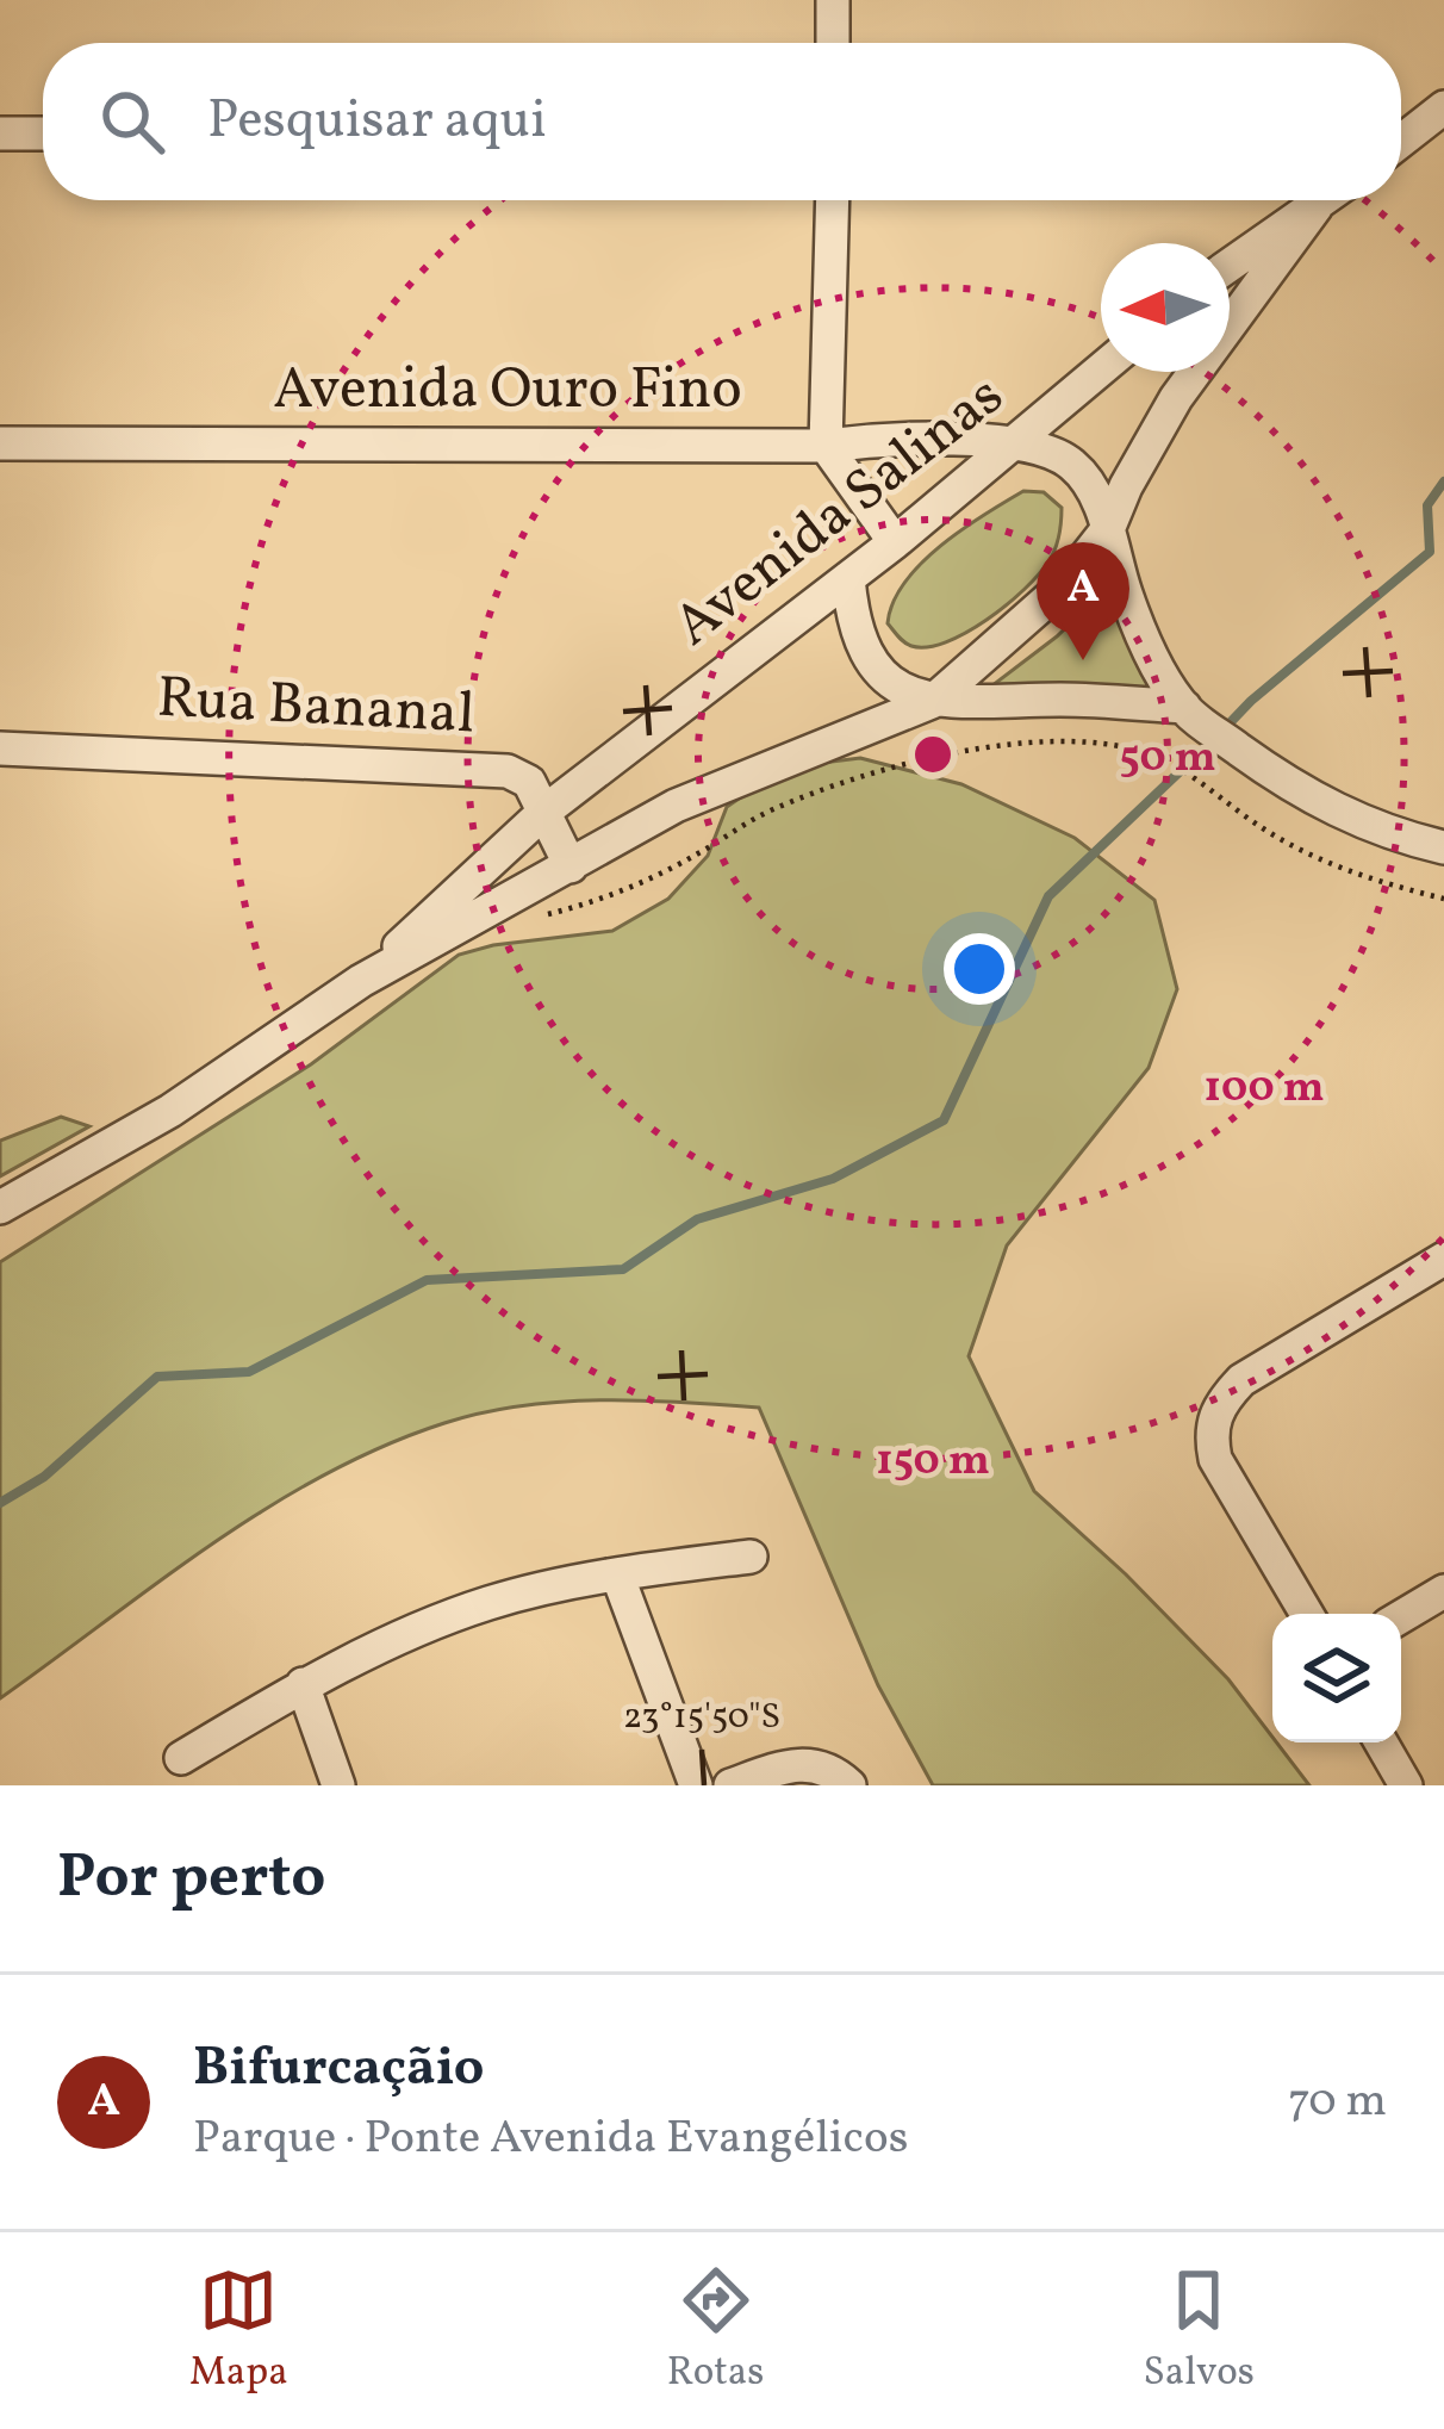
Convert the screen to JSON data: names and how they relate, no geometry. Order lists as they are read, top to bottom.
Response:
{
  "streets": {
    "street": ["Avenida Ouro Fino", "Avenida Salinas", "Rua Bananal"]
  },
  "crossings": [
    ["Avenida Ouro Fino", "Avenida Salinas"],
    ["Avenida Salinas", "Rua Bananal"]
  ],
  "north": "left",
  "page": {
    "search": "Pesquisar aqui",
    "pins": "A",
    "heading": "Por perto",
    "list": [
      {
        "mark": "A",
        "name": "Bifurcaçãio",
        "note": "Parque · Ponte Avenida Evangélicos",
        "value": "70 m"
      }
    ],
    "nav": ["Mapa", "Rotas", "Salvos"]
  },
  "coordinates": ["23°15'50\"S"],
  "rings": ["50 m", "100 m", "150 m"]
}
